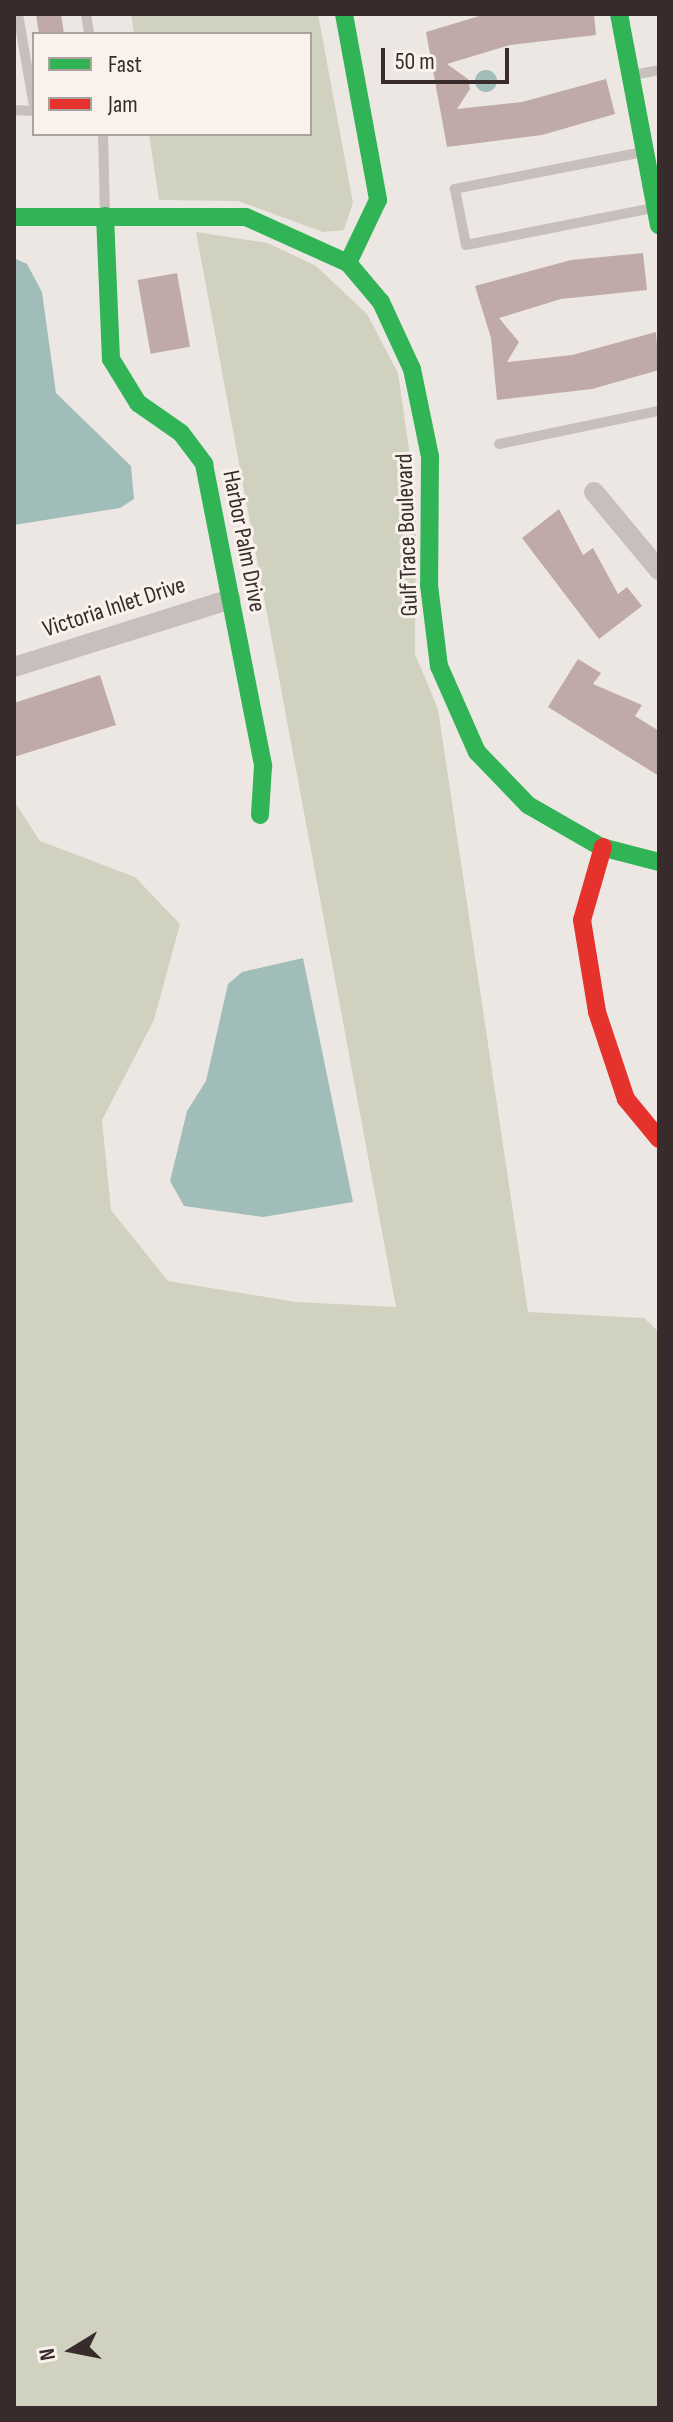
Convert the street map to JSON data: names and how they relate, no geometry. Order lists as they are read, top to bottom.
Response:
{
  "streets": {
    "street": ["Gulf Trace Boulevard", "Harbor Palm Drive", "Victoria Inlet Drive"]
  },
  "crossings": [
    ["Harbor Palm Drive", "Victoria Inlet Drive"]
  ],
  "legend": ["Fast", "Jam"],
  "scale_bar": "50 m",
  "north": "left"
}
